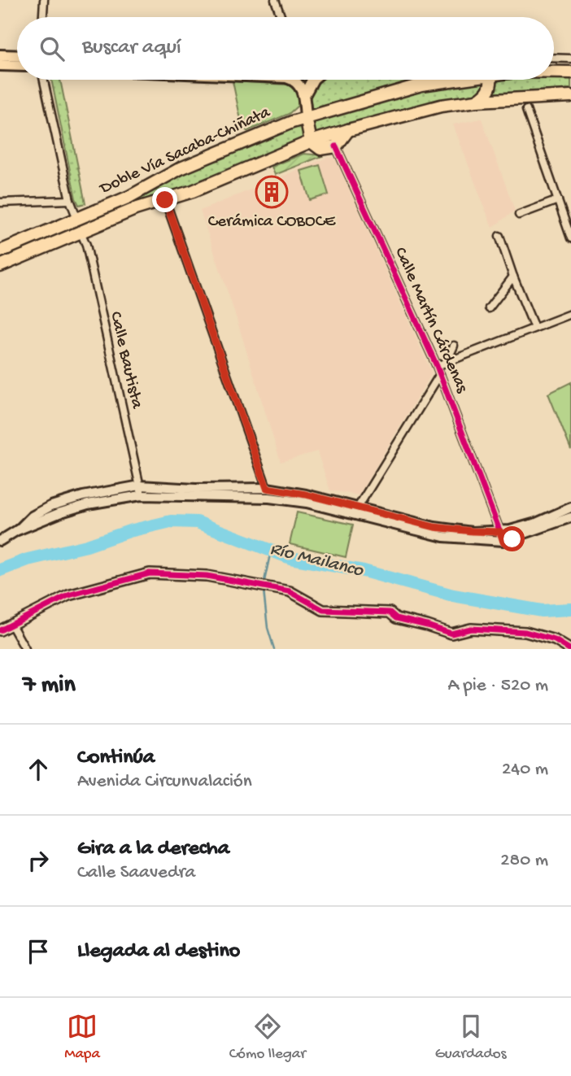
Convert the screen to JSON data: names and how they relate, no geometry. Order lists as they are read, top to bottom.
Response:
{
  "streets": {
    "highway": ["Doble Vía Sacaba-Chiñata"],
    "street": ["Calle Martín Cárdenas", "Calle Bautista"]
  },
  "crossings": [
    ["Doble Vía Sacaba-Chiñata", "Calle Bautista"]
  ],
  "water": ["Río Mailanco"],
  "places": {
    "building": ["Cerámica COBOCE"]
  },
  "page": {
    "search": "Buscar aquí",
    "heading": ["7 min", "A pie · 520 m"],
    "list": [
      ["Continúa", "Avenida Circunvalación", "240 m"],
      ["Gira a la derecha", "Calle Saavedra", "280 m"],
      "Llegada al destino"
    ],
    "nav": ["Mapa", "Cómo llegar", "Guardados"]
  }
}
